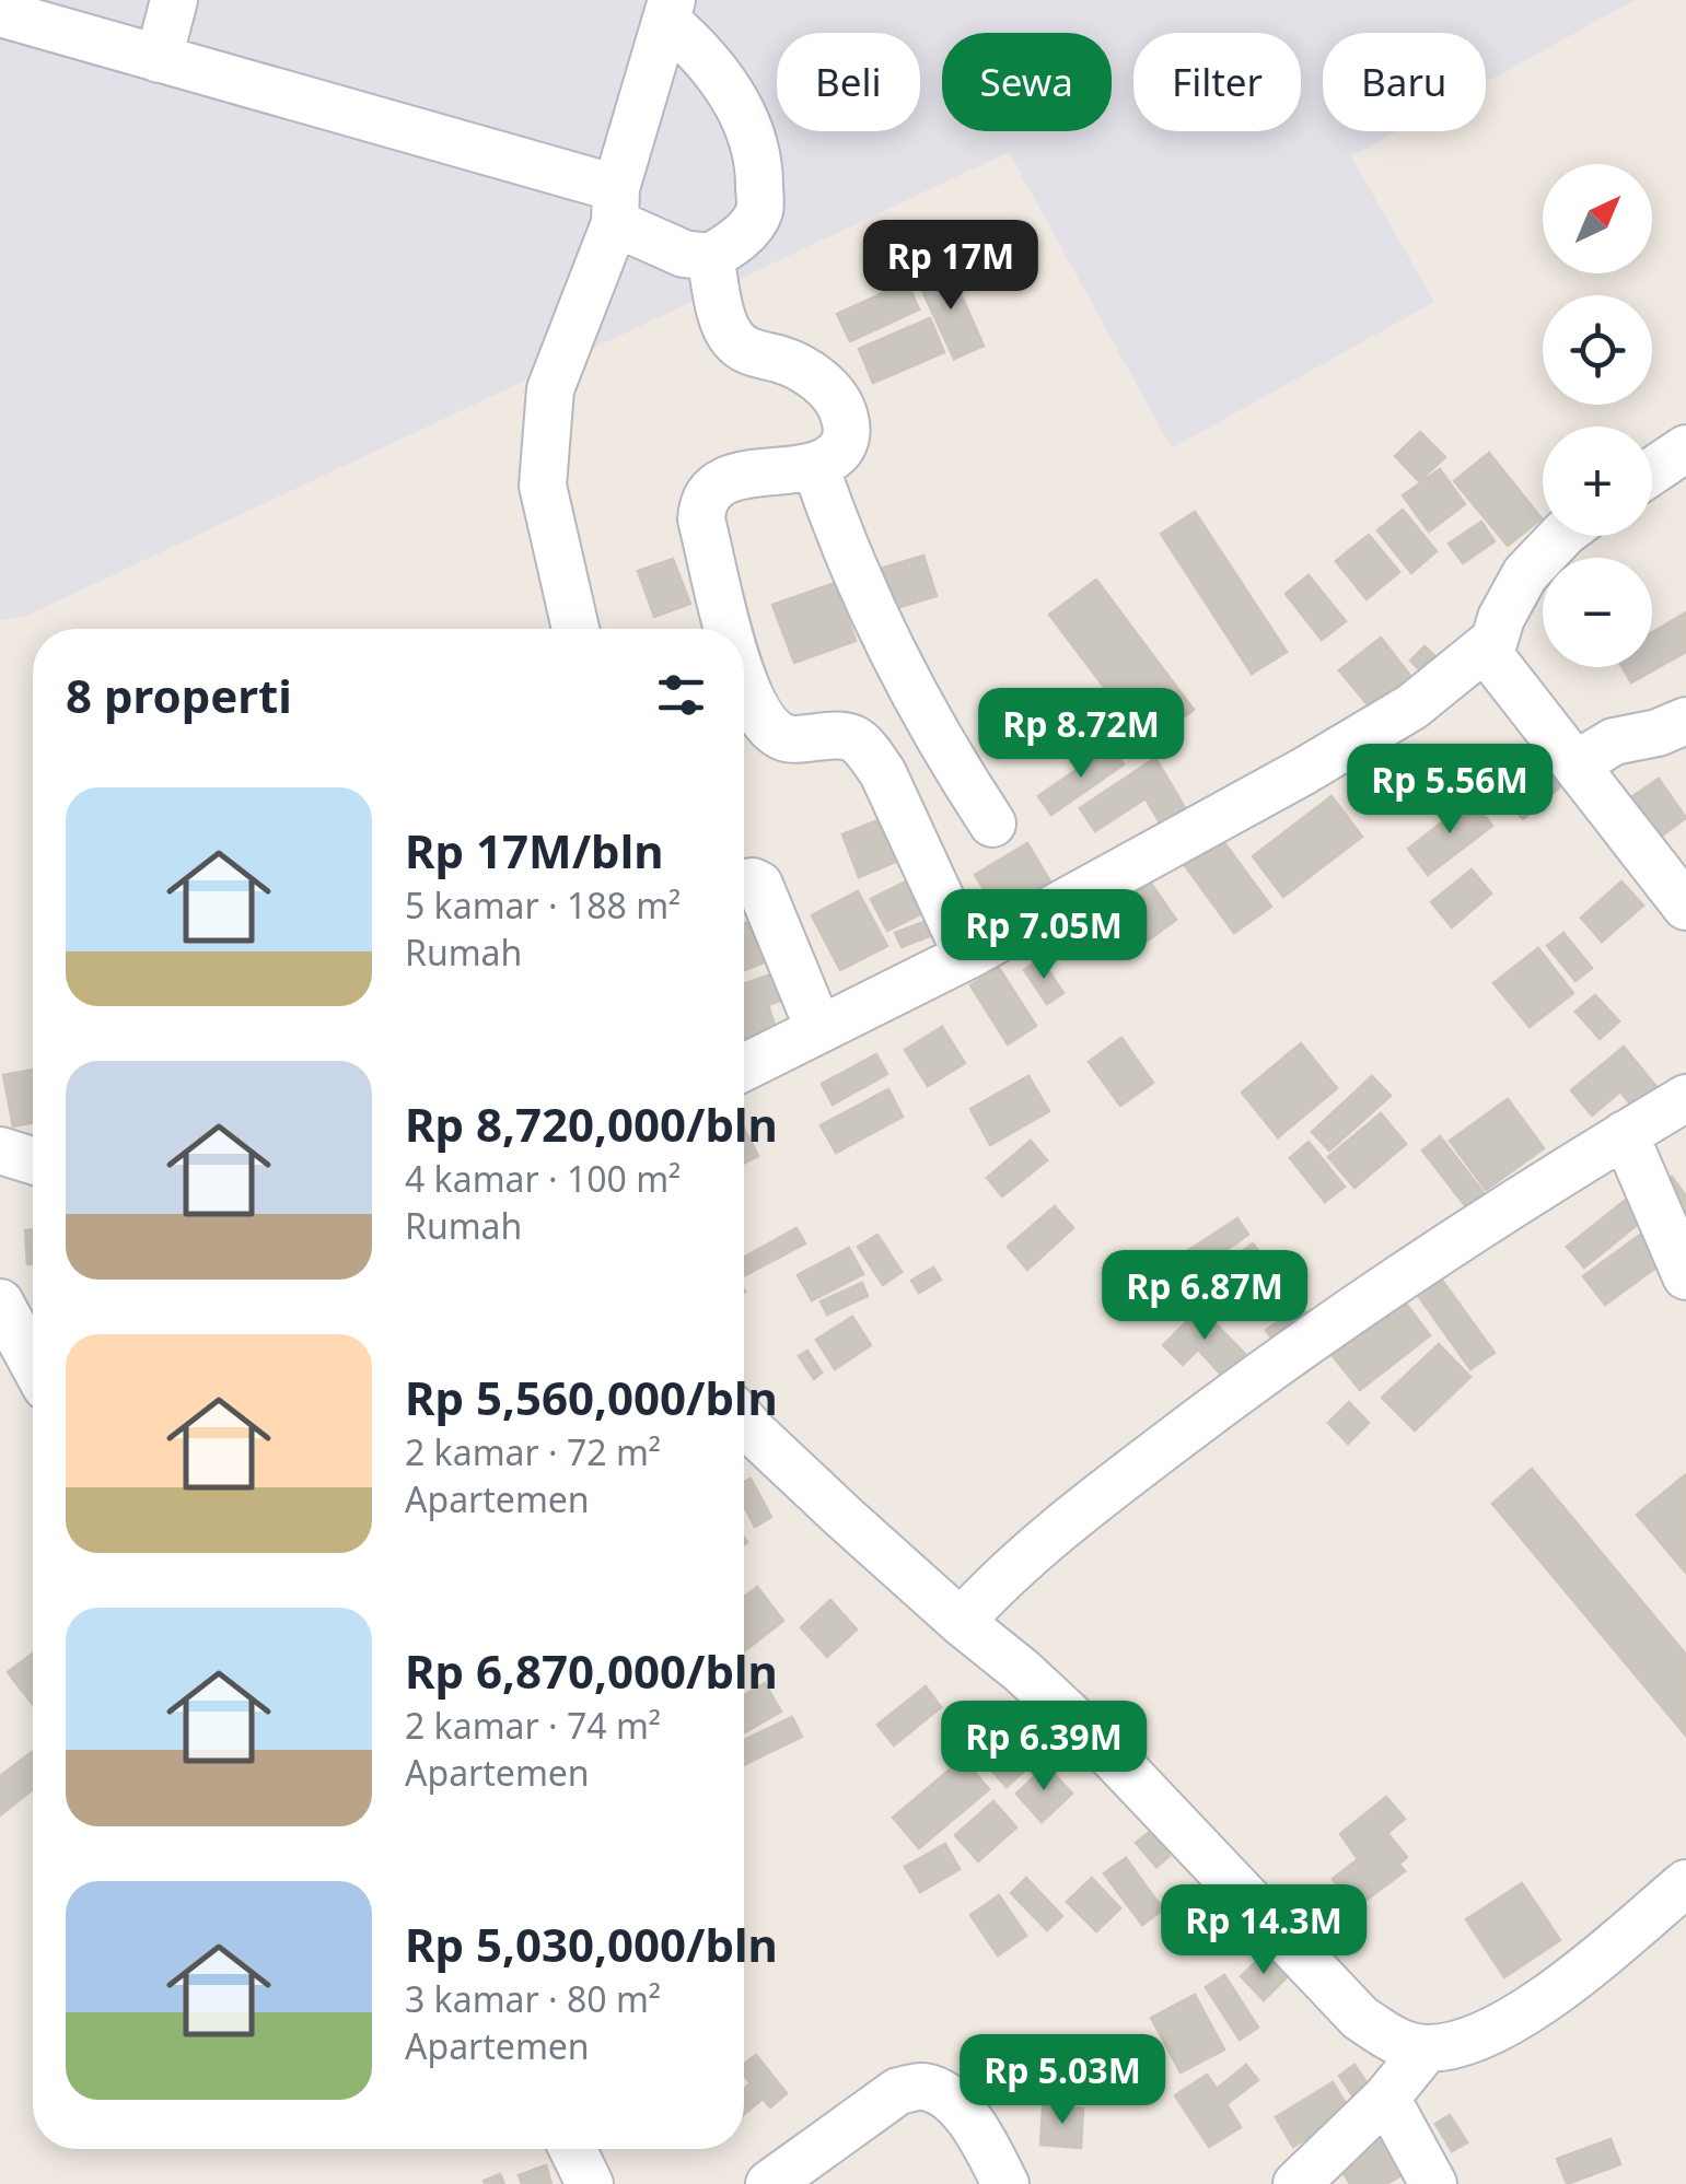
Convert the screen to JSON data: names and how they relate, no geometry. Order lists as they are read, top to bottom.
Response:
{
  "north": "top right",
  "page": {
    "chip": [
      "Beli",
      "Sewa",
      "Filter",
      "Baru"
    ],
    "map_buttons": ["+", "−"],
    "price": [
      "Rp 17M",
      "Rp 8.72M",
      "Rp 5.56M",
      "Rp 7.05M",
      "Rp 6.87M",
      "Rp 6.39M",
      "Rp 14.3M",
      "Rp 5.03M"
    ],
    "heading": "8 properti",
    "list": [
      {
        "name": "Rp 17M/bln",
        "note": "5 kamar · 188 m² · Rumah"
      },
      {
        "name": "Rp 8,720,000/bln",
        "note": "4 kamar · 100 m² · Rumah"
      },
      {
        "name": "Rp 5,560,000/bln",
        "note": "2 kamar · 72 m² · Apartemen"
      },
      {
        "name": "Rp 6,870,000/bln",
        "note": "2 kamar · 74 m² · Apartemen"
      },
      {
        "name": "Rp 5,030,000/bln",
        "note": "3 kamar · 80 m² · Apartemen"
      }
    ]
  }
}
